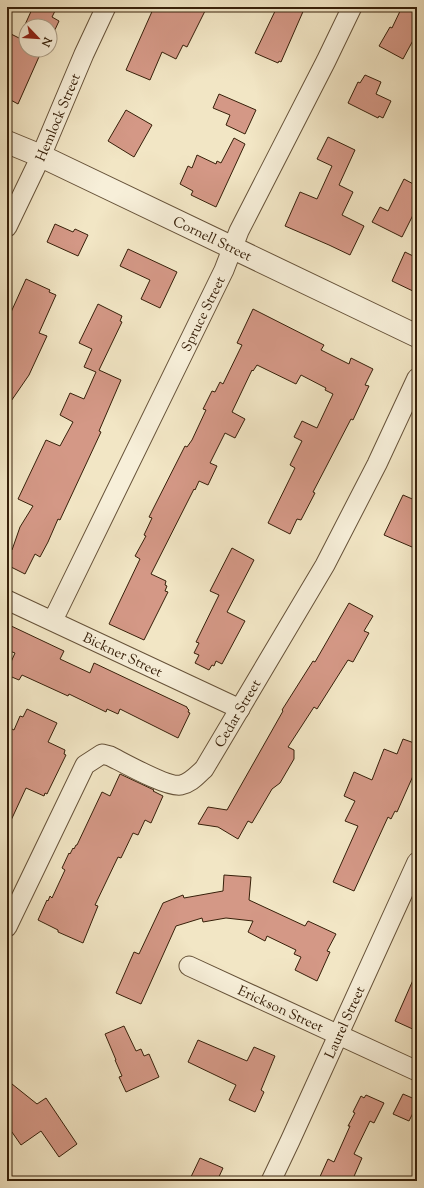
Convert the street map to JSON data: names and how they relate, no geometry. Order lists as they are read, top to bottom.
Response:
{
  "streets": {
    "street": [
      "Hemlock Street",
      "Cornell Street",
      "Spruce Street",
      "Bickner Street",
      "Cedar Street",
      "Erickson Street",
      "Laurel Street"
    ]
  },
  "crossings": [
    ["Hemlock Street", "Cornell Street"],
    ["Cornell Street", "Spruce Street"],
    ["Spruce Street", "Bickner Street"],
    ["Bickner Street", "Cedar Street"],
    ["Erickson Street", "Laurel Street"]
  ],
  "north": "bottom right"
}
